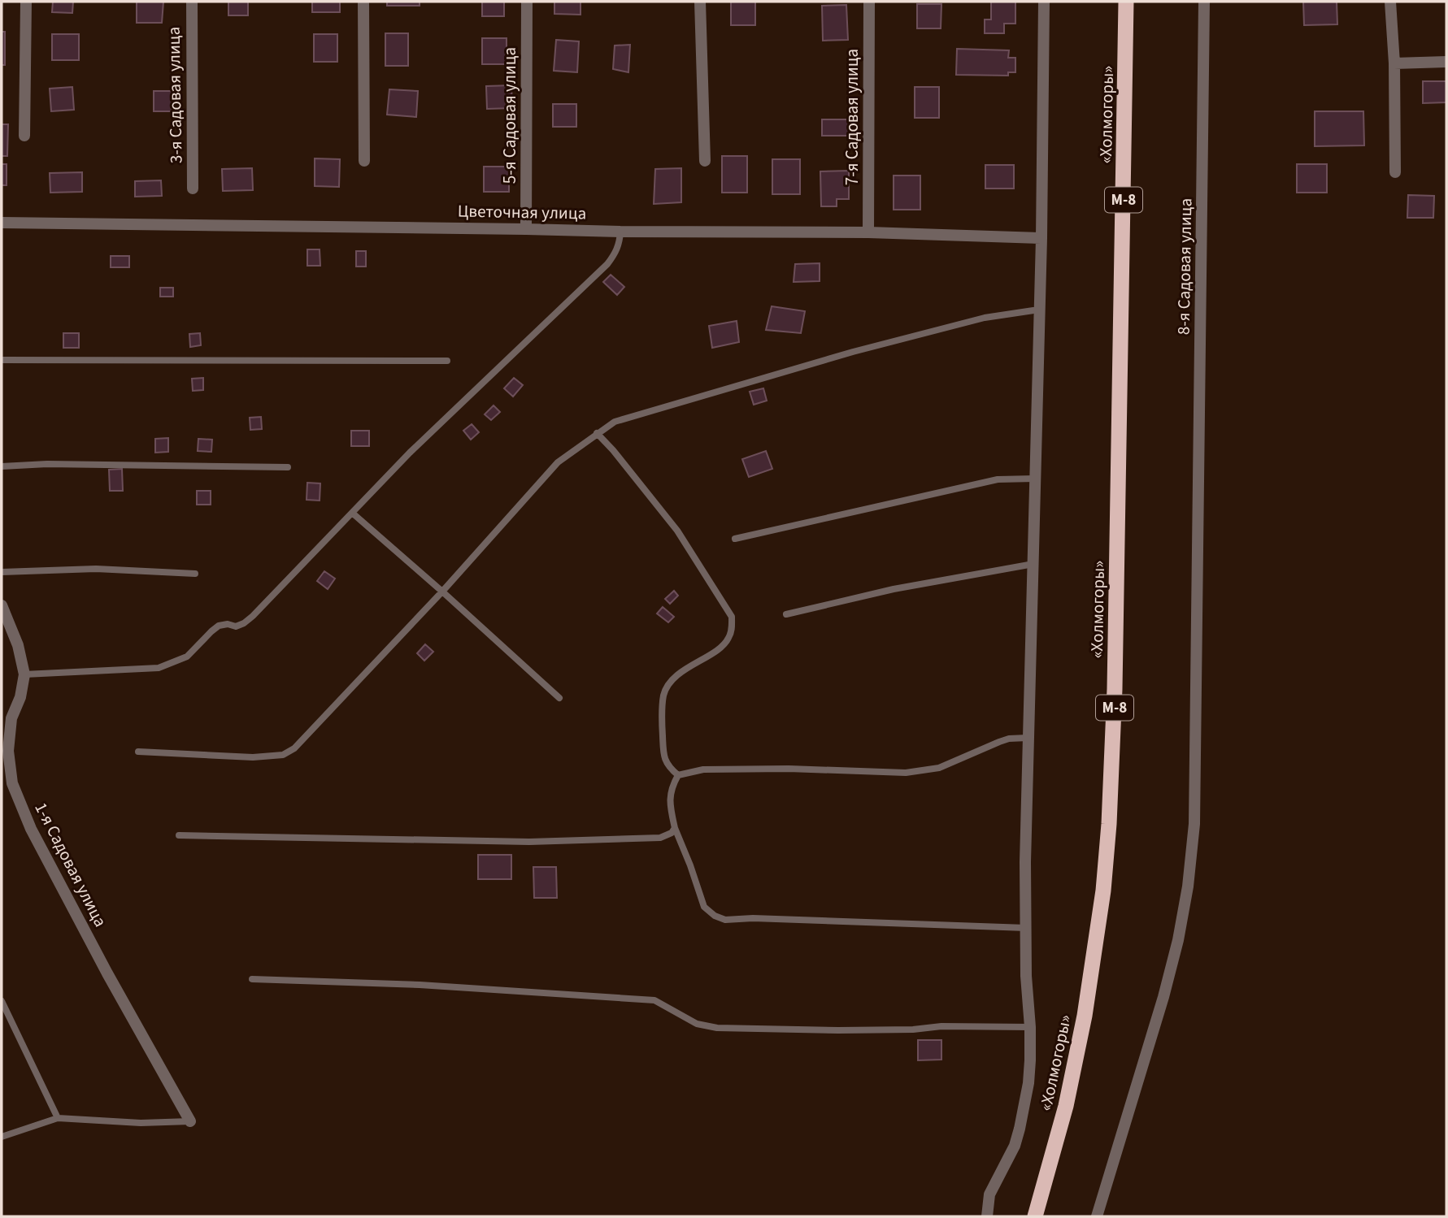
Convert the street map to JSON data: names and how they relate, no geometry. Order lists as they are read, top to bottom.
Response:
{
  "streets": {
    "highway": ["«Холмогоры»", "М-8"],
    "street": [
      "3-я Садовая улица",
      "5-я Садовая улица",
      "7-я Садовая улица",
      "Цветочная улица",
      "8-я Садовая улица",
      "1-я Садовая улица"
    ]
  },
  "crossings": [
    ["5-я Садовая улица", "Цветочная улица"],
    ["7-я Садовая улица", "Цветочная улица"]
  ]
}
